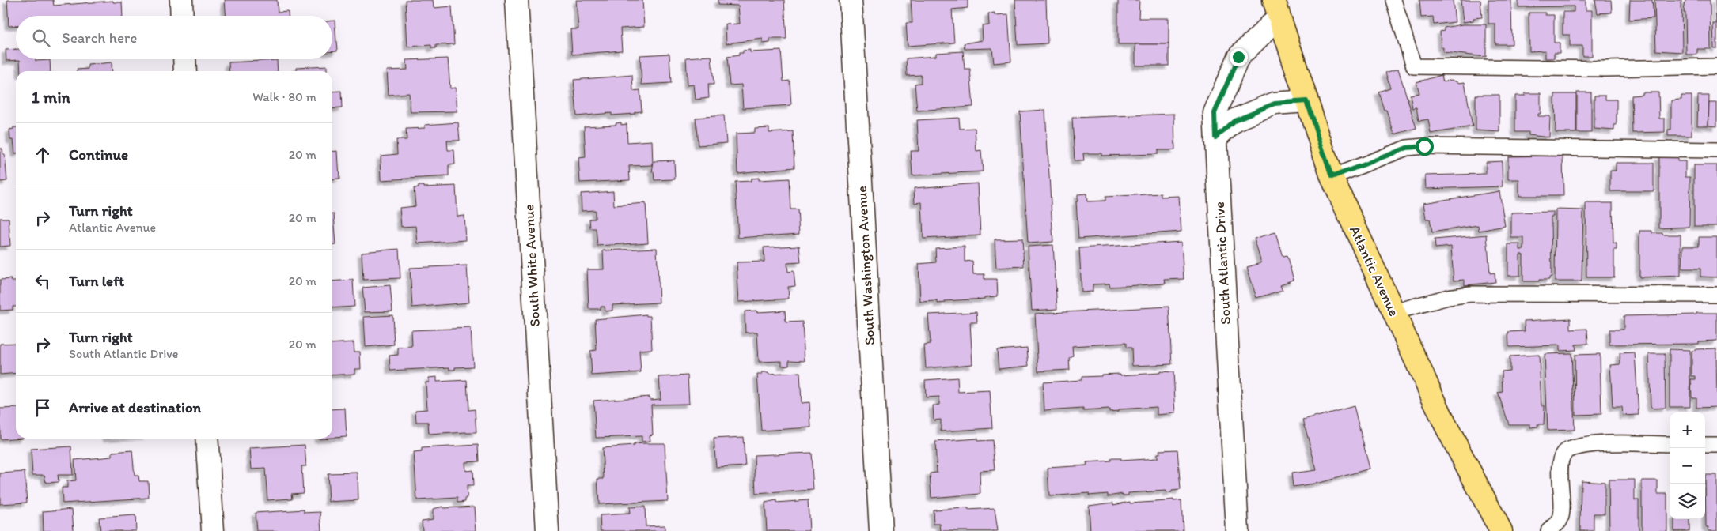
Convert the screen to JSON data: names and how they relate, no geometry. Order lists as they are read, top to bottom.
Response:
{
  "streets": {
    "main road": ["Atlantic Avenue"],
    "street": ["South Atlantic Drive", "South White Avenue", "South Washington Avenue"]
  },
  "crossings": [
    ["South Atlantic Drive", "Atlantic Avenue"]
  ],
  "page": {
    "search": "Search here",
    "heading": ["1 min", "Walk · 80 m"],
    "list": [
      ["Continue", "20 m"],
      ["Turn right", "Atlantic Avenue", "20 m"],
      ["Turn left", "20 m"],
      ["Turn right", "South Atlantic Drive", "20 m"],
      "Arrive at destination"
    ],
    "map_buttons": ["+", "−"]
  }
}
